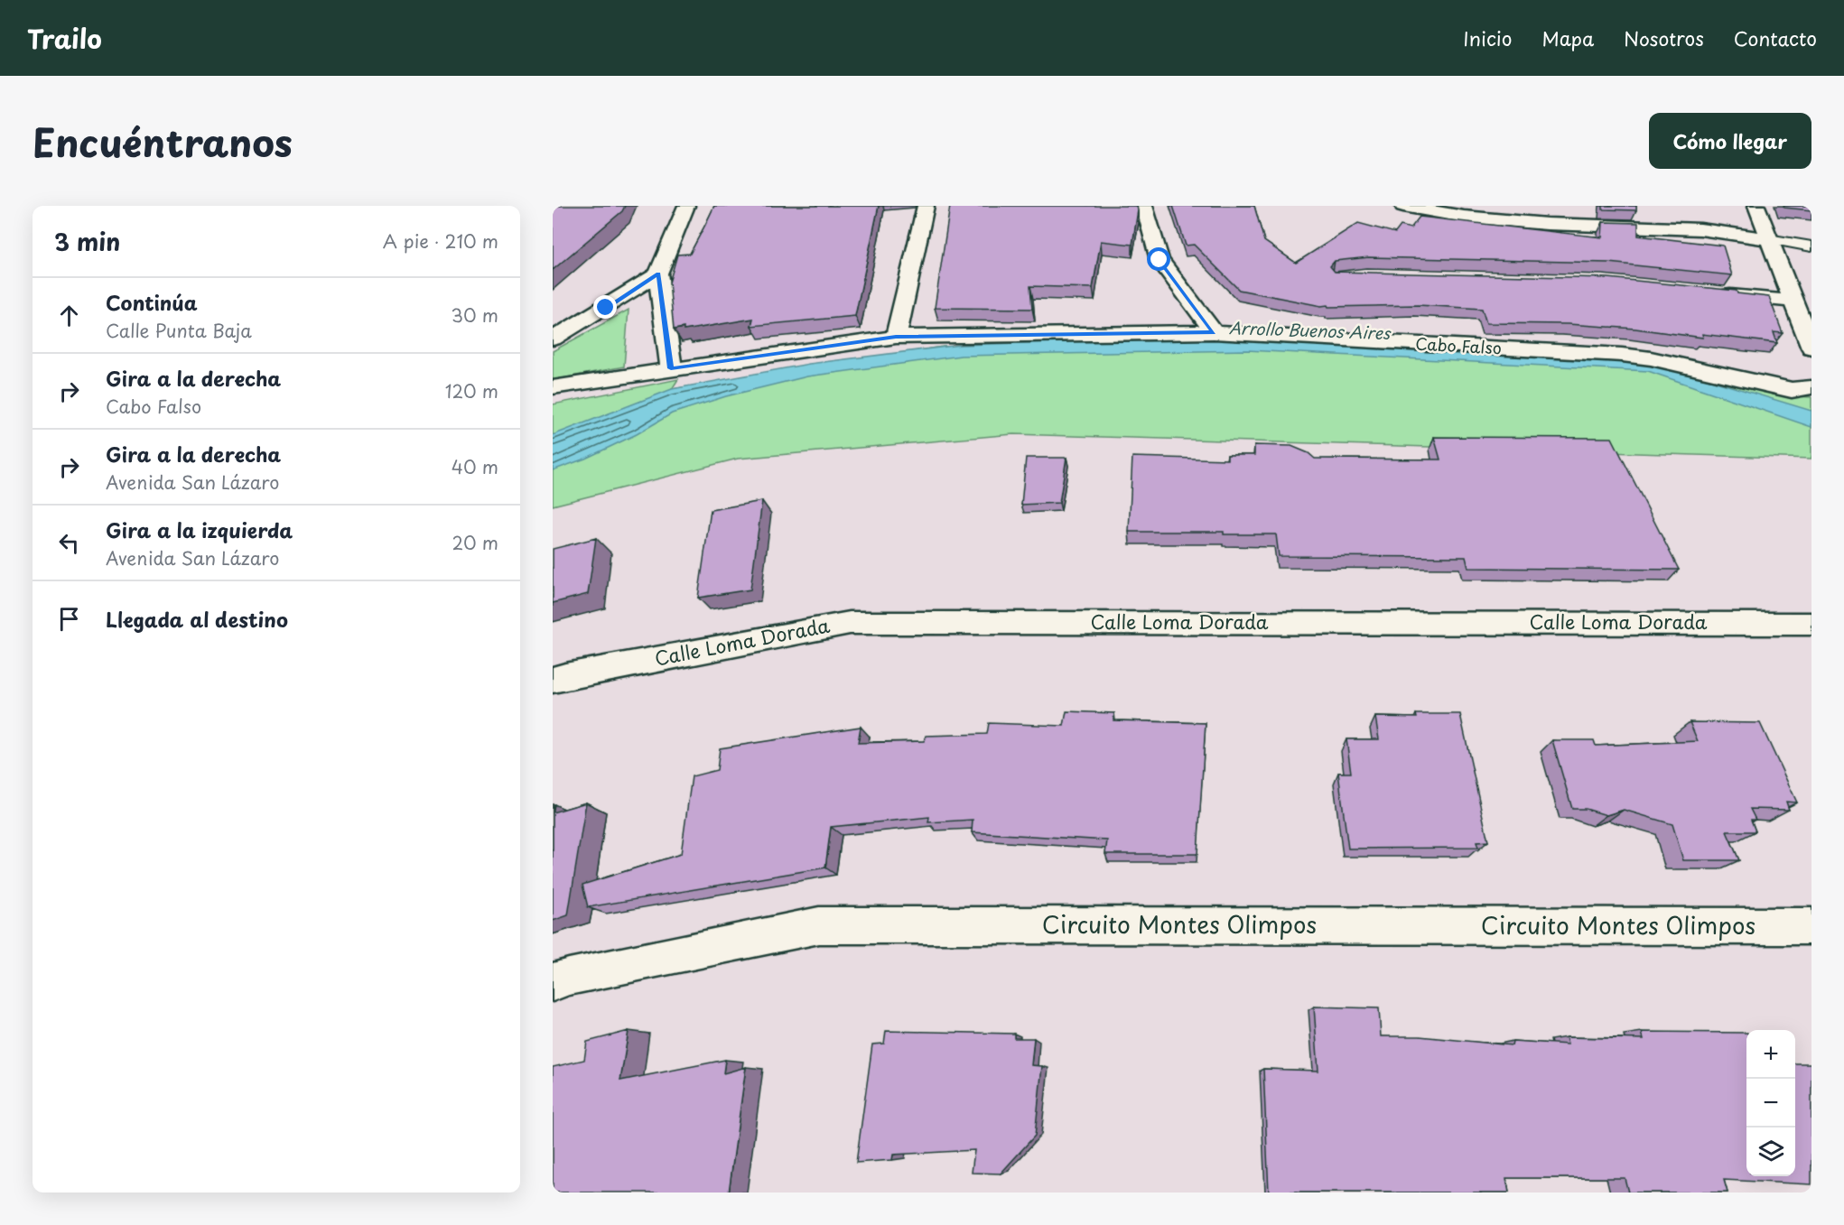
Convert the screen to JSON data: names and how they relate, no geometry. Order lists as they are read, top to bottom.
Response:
{
  "streets": {
    "street": ["Cabo Falso", "Calle Loma Dorada", "Circuito Montes Olimpos"]
  },
  "water": ["Arrollo Buenos Aires"],
  "page": {
    "header": "Trailo",
    "nav": [
      "Inicio",
      "Mapa",
      "Nosotros",
      "Contacto"
    ],
    "title": "Encuéntranos",
    "buttons": "Cómo llegar",
    "heading": ["3 min", "A pie · 210 m"],
    "list": [
      ["Continúa", "Calle Punta Baja", "30 m"],
      ["Gira a la derecha", "Cabo Falso", "120 m"],
      ["Gira a la derecha", "Avenida San Lázaro", "40 m"],
      ["Gira a la izquierda", "Avenida San Lázaro", "20 m"],
      "Llegada al destino"
    ],
    "map_buttons": ["+", "−"]
  }
}
